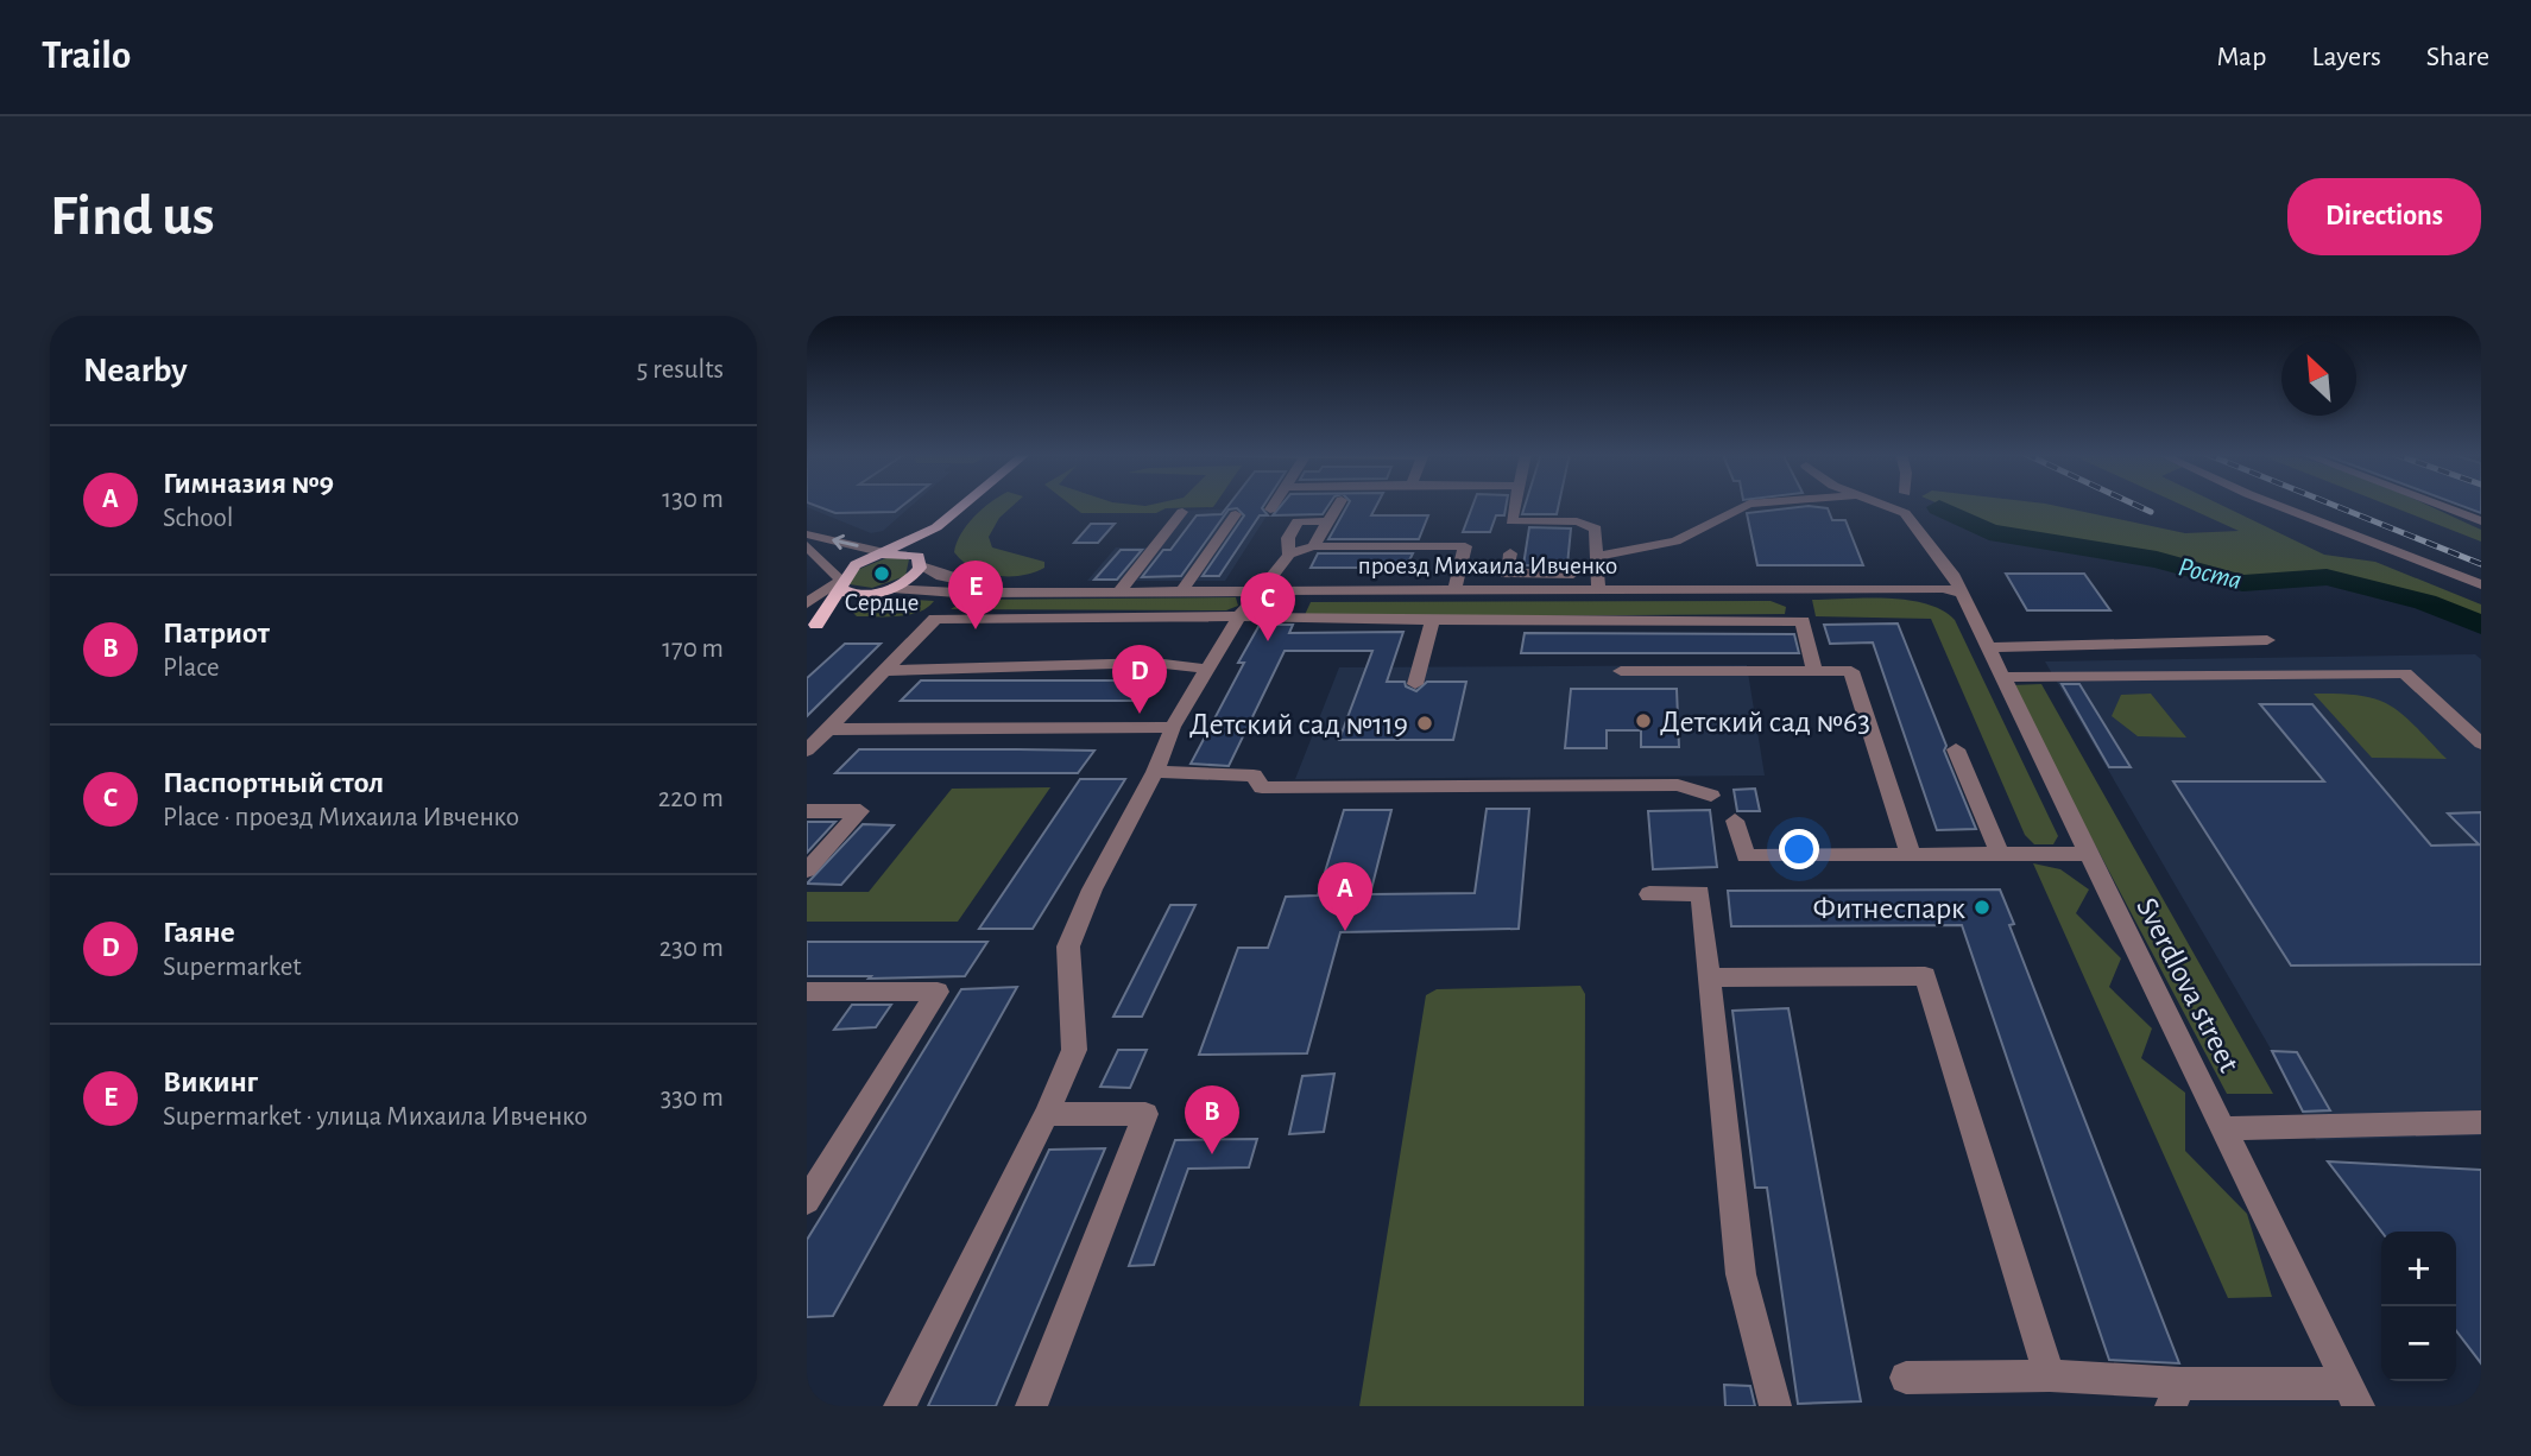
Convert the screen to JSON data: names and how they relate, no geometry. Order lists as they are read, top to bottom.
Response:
{
  "streets": {
    "street": ["проезд Михаила Ивченко", "Sverdlova street"]
  },
  "crossings": [
    ["проезд Михаила Ивченко", "Sverdlova street"]
  ],
  "water": ["Роста"],
  "places": [
    "Сердце",
    "Детский сад №63",
    "Детский сад №119",
    "Фитнеспарк"
  ],
  "north": "top left",
  "page": {
    "header": "Trailo",
    "nav": ["Map", "Layers", "Share"],
    "buttons": "Directions",
    "title": "Find us",
    "heading": ["Nearby", "5 results"],
    "list": [
      {
        "mark": "A",
        "name": "Гимназия №9",
        "note": "School",
        "value": "130 m"
      },
      {
        "mark": "B",
        "name": "Патриот",
        "note": "Place",
        "value": "170 m"
      },
      {
        "mark": "C",
        "name": "Паспортный стол",
        "note": "Place · проезд Михаила Ивченко",
        "value": "220 m"
      },
      {
        "mark": "D",
        "name": "Гаяне",
        "note": "Supermarket",
        "value": "230 m"
      },
      {
        "mark": "E",
        "name": "Викинг",
        "note": "Supermarket · улица Михаила Ивченко",
        "value": "330 m"
      }
    ],
    "pins": [
      "E",
      "C",
      "D",
      "A",
      "B"
    ],
    "map_buttons": ["+", "−"]
  }
}
